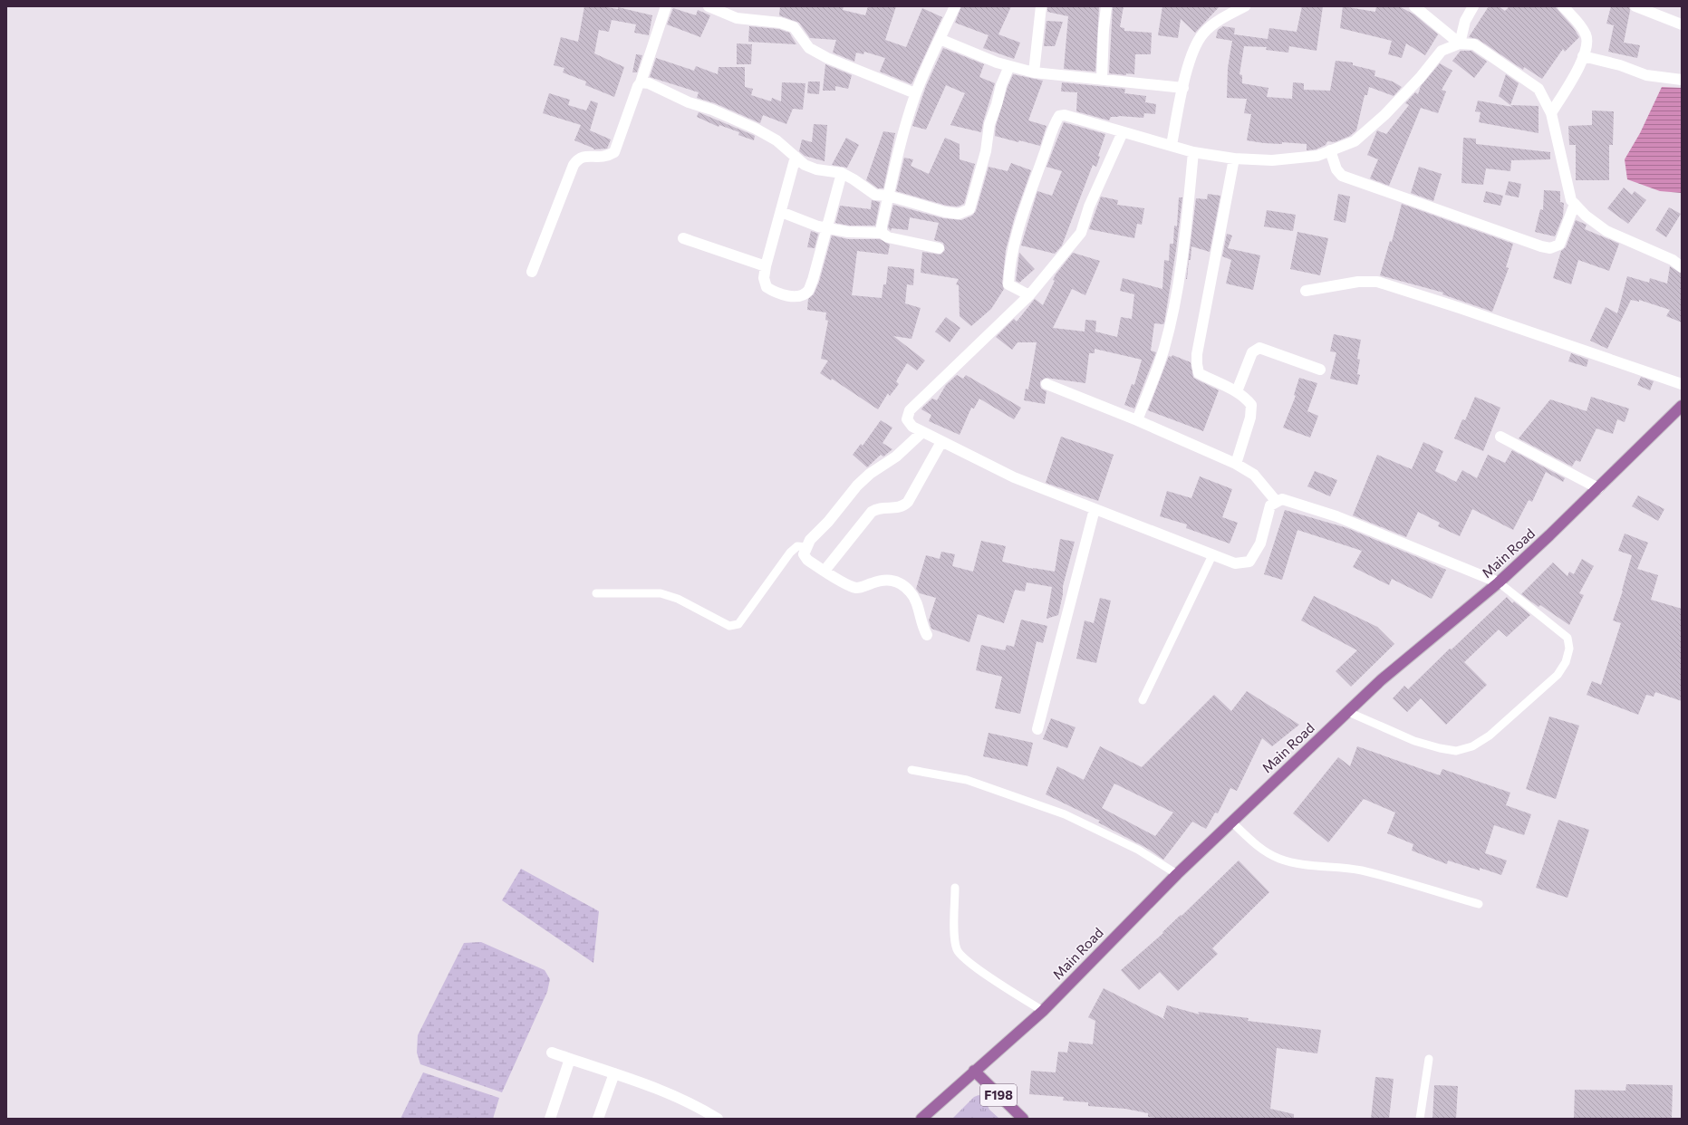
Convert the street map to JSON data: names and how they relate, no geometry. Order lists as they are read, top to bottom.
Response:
{
  "streets": {
    "main road": ["Main Road", "F198"]
  },
  "crossings": [
    ["Main Road", "F198"]
  ]
}
